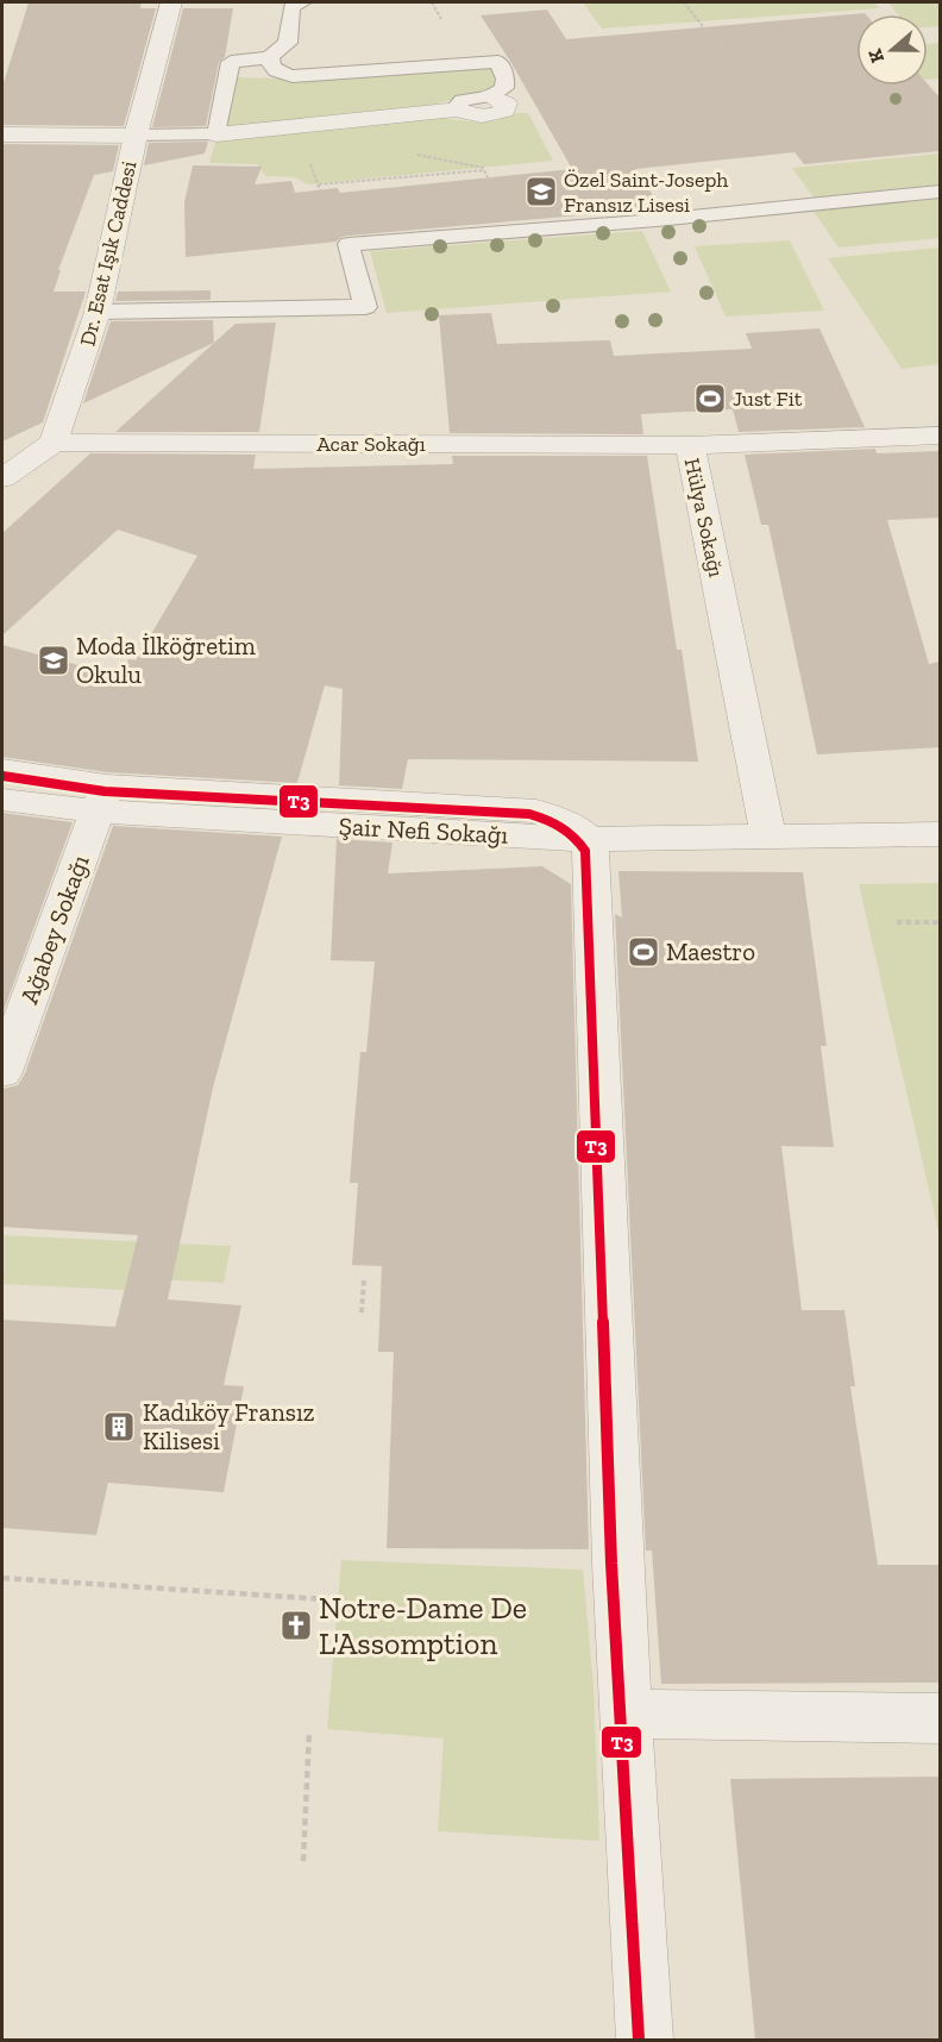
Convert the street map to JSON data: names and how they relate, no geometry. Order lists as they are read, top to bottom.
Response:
{
  "streets": {
    "street": [
      "Dr. Esat Işık Caddesi",
      "Acar Sokağı",
      "Hülya Sokağı",
      "Şair Nefi Sokağı",
      "Ağabey Sokağı"
    ]
  },
  "crossings": [
    ["Dr. Esat Işık Caddesi", "Acar Sokağı"],
    ["Acar Sokağı", "Hülya Sokağı"],
    ["Hülya Sokağı", "Şair Nefi Sokağı"],
    ["Şair Nefi Sokağı", "Ağabey Sokağı"]
  ],
  "places": {
    "school or university": ["Özel Saint-Joseph Fransız Lisesi", "Moda İlköğretim Okulu"],
    "sports": ["Just Fit", "Maestro"],
    "building": ["Kadıköy Fransız Kilisesi"],
    "church": ["Notre-Dame De L'Assomption"]
  },
  "lines": ["transit line T3"],
  "north": "left"
}
